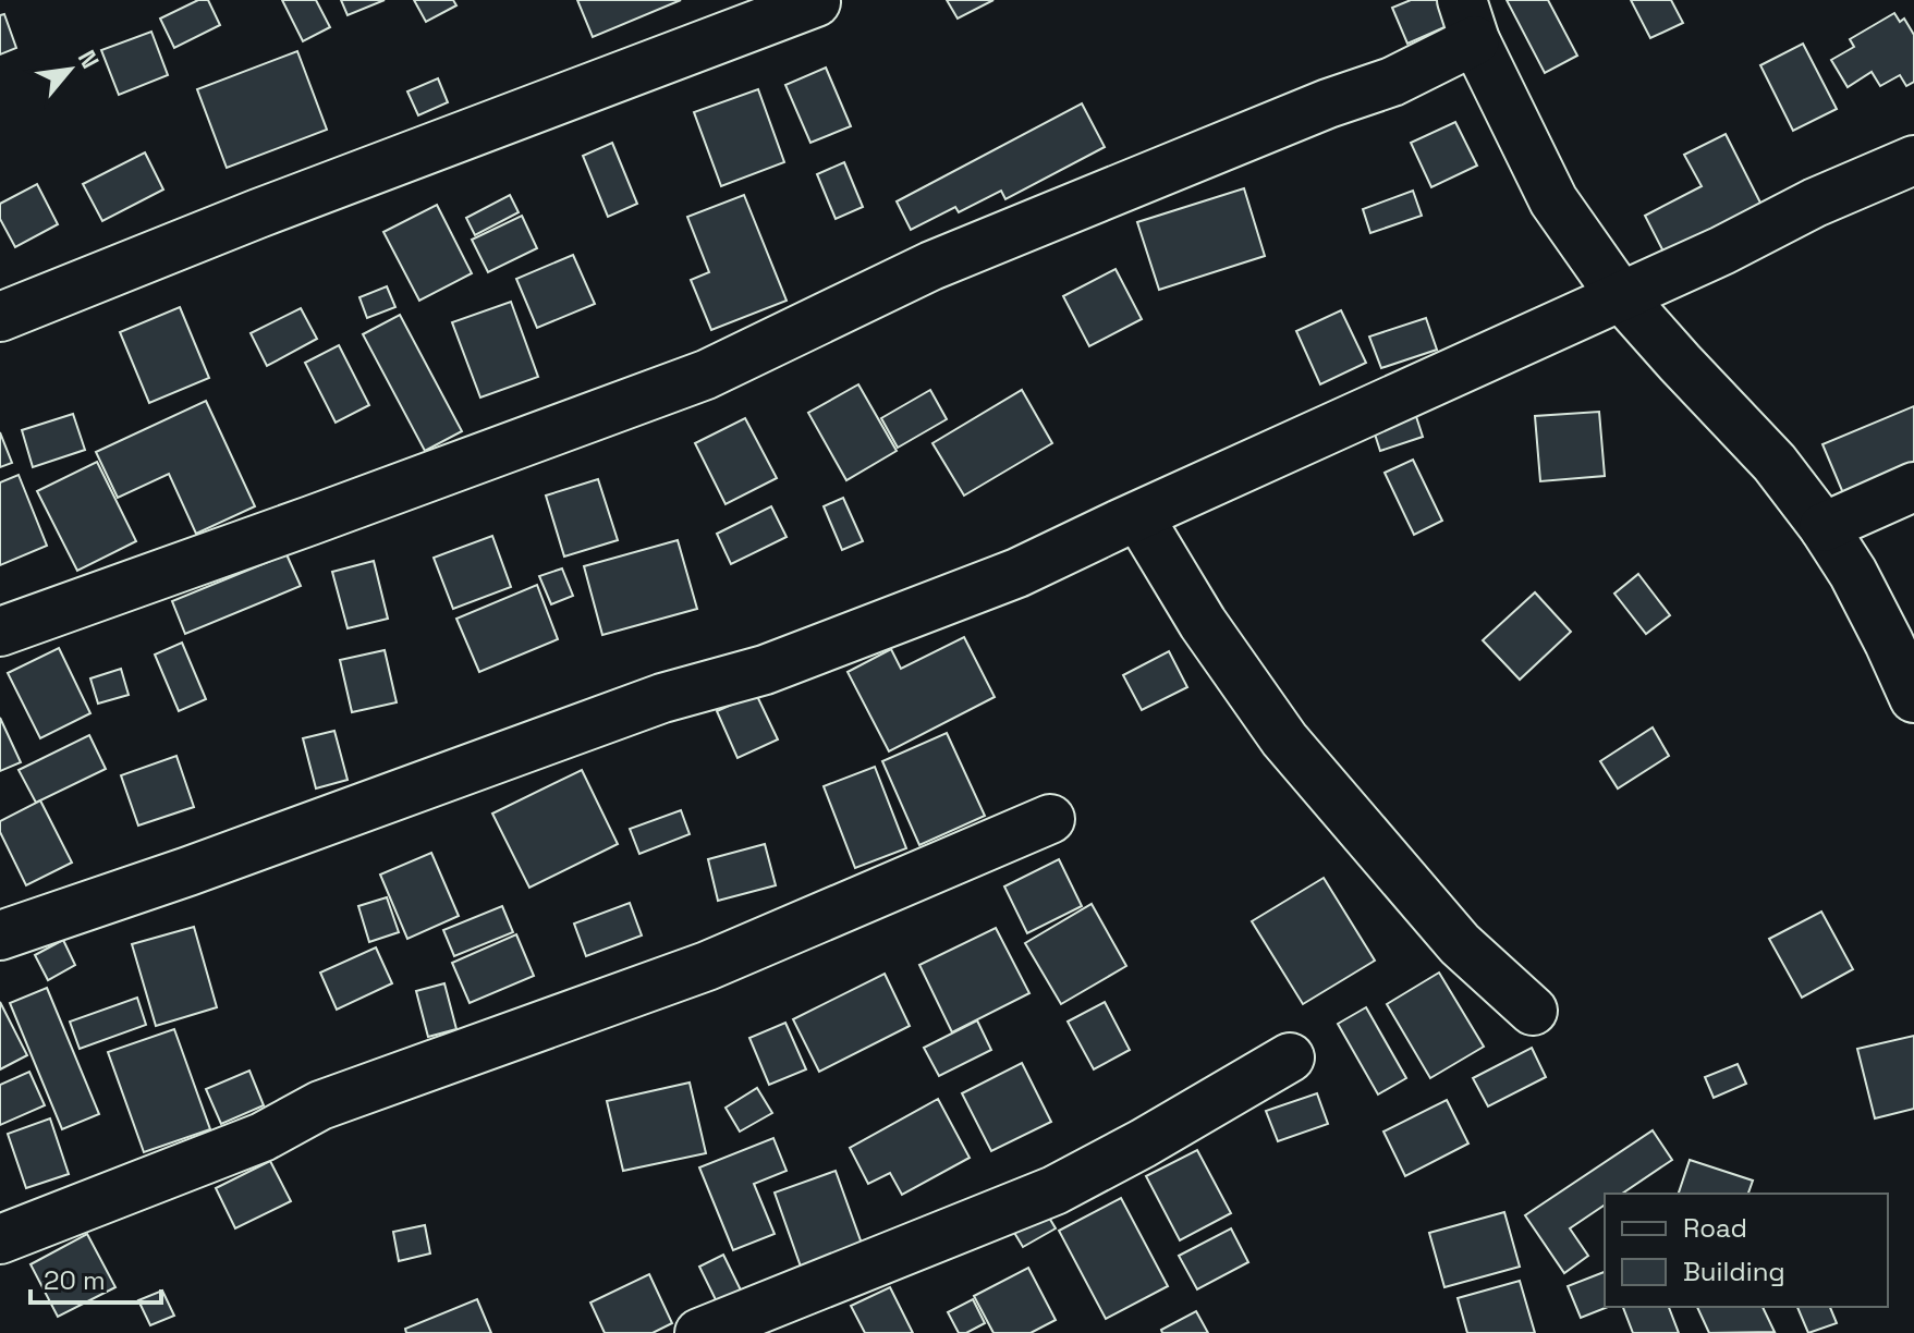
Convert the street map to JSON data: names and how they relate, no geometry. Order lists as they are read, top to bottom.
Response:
{
  "legend": ["Road", "Building"],
  "scale_bar": "20 m",
  "north": "top right"
}
